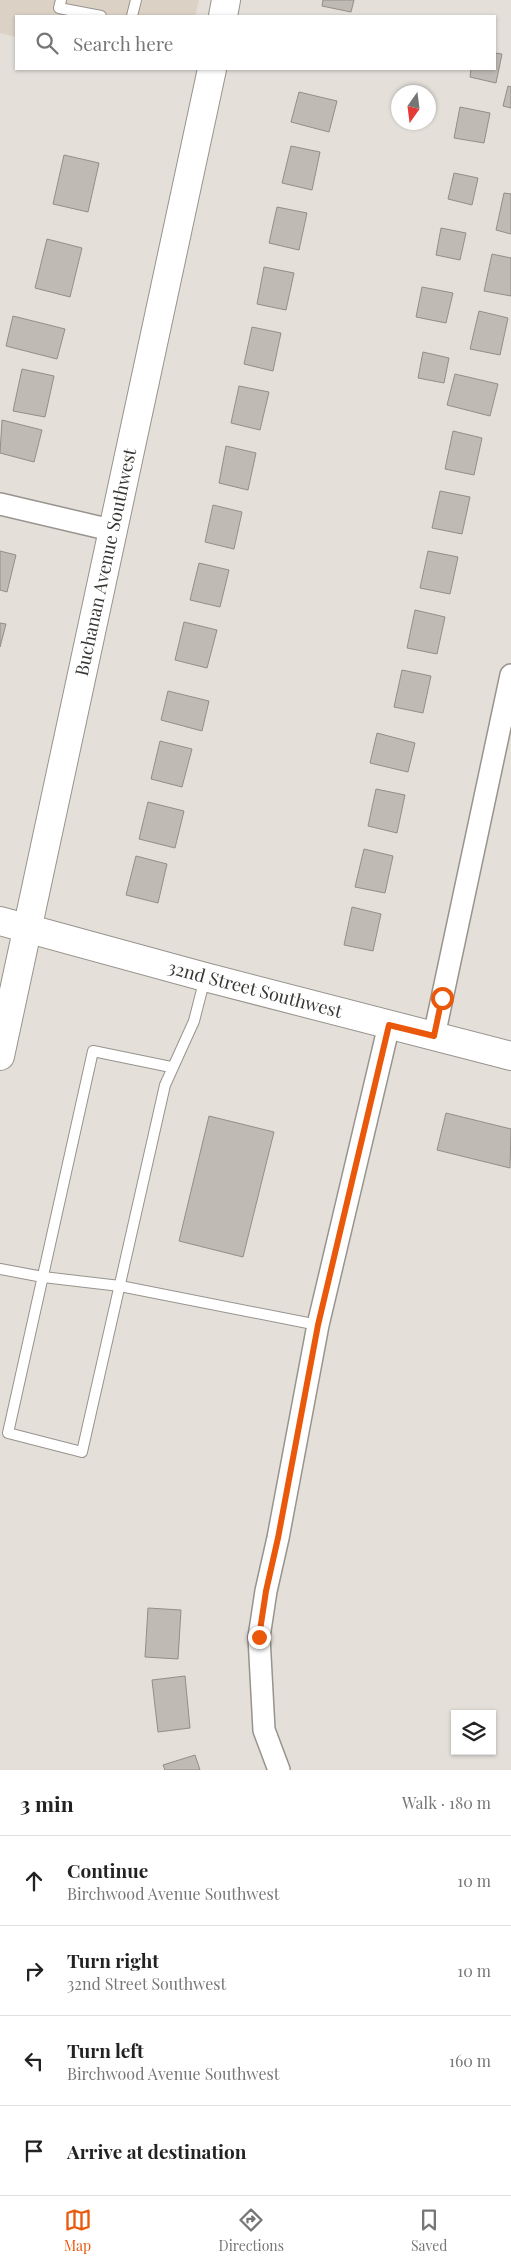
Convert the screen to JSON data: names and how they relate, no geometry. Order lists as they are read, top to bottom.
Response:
{
  "streets": {
    "street": ["Buchanan Avenue Southwest", "32nd Street Southwest"]
  },
  "crossings": [
    ["Buchanan Avenue Southwest", "32nd Street Southwest"]
  ],
  "north": "bottom",
  "page": {
    "search": "Search here",
    "heading": ["3 min", "Walk · 180 m"],
    "list": [
      ["Continue", "Birchwood Avenue Southwest", "10 m"],
      ["Turn right", "32nd Street Southwest", "10 m"],
      ["Turn left", "Birchwood Avenue Southwest", "160 m"],
      "Arrive at destination"
    ],
    "nav": ["Map", "Directions", "Saved"]
  }
}
